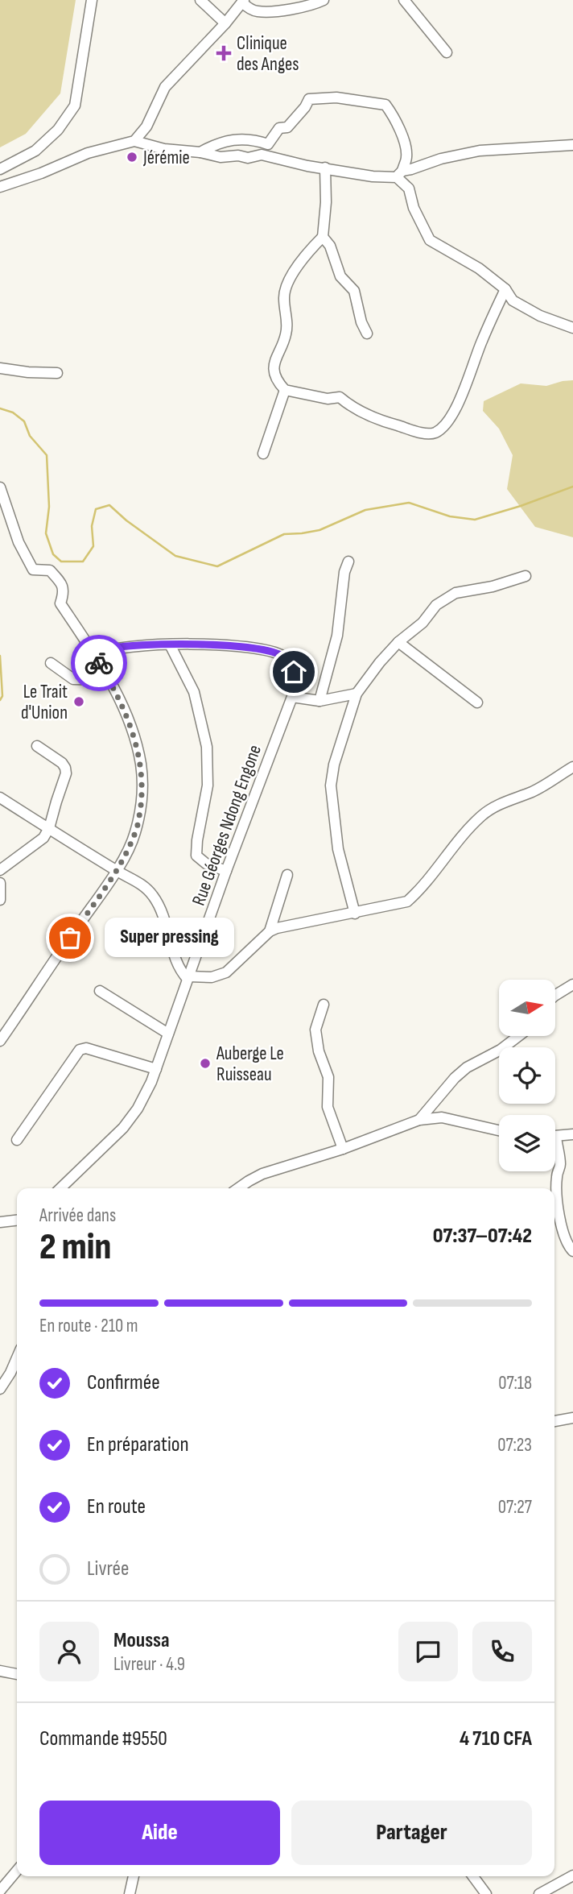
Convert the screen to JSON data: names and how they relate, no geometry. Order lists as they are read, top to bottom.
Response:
{
  "streets": {
    "street": ["Rue Géorges Ndong Engone"]
  },
  "places": {
    "health": ["Clinique des Anges"],
    "other": [
      "Jérémie",
      "Le Trait d'Union",
      "Super pressing",
      "Auberge Le Ruisseau"
    ]
  },
  "north": "right",
  "page": {
    "bubble": "Super pressing",
    "heading": ["2 min", "Arrivée dans", "07:37–07:42"],
    "panel": [
      "Moussa",
      "Livreur · 4.9",
      "Commande #9550",
      "4 710 CFA"
    ],
    "bar": "En route · 210 m",
    "list": [
      ["Confirmée", "07:18"],
      ["En préparation", "07:23"],
      ["En route", "07:27"],
      "Livrée"
    ],
    "buttons": ["Aide", "Partager"]
  }
}
